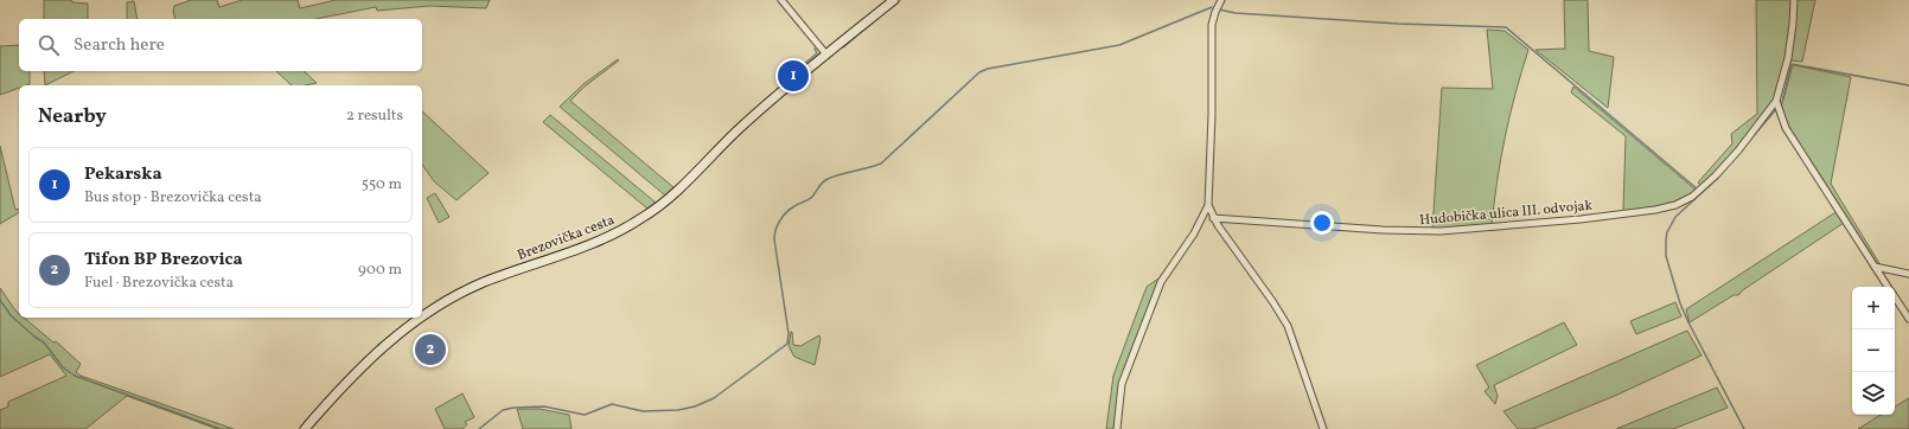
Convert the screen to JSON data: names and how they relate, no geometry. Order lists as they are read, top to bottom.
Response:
{
  "streets": {
    "main road": ["Brezovička cesta"],
    "street": ["Hudobička ulica III. odvojak"]
  },
  "page": {
    "search": "Search here",
    "pins": ["1", "2"],
    "heading": ["Nearby", "2 results"],
    "list": [
      {
        "mark": "1",
        "name": "Pekarska",
        "note": "Bus stop · Brezovička cesta",
        "value": "550 m"
      },
      {
        "mark": "2",
        "name": "Tifon BP Brezovica",
        "note": "Fuel · Brezovička cesta",
        "value": "900 m"
      }
    ],
    "map_buttons": ["+", "−"]
  }
}
